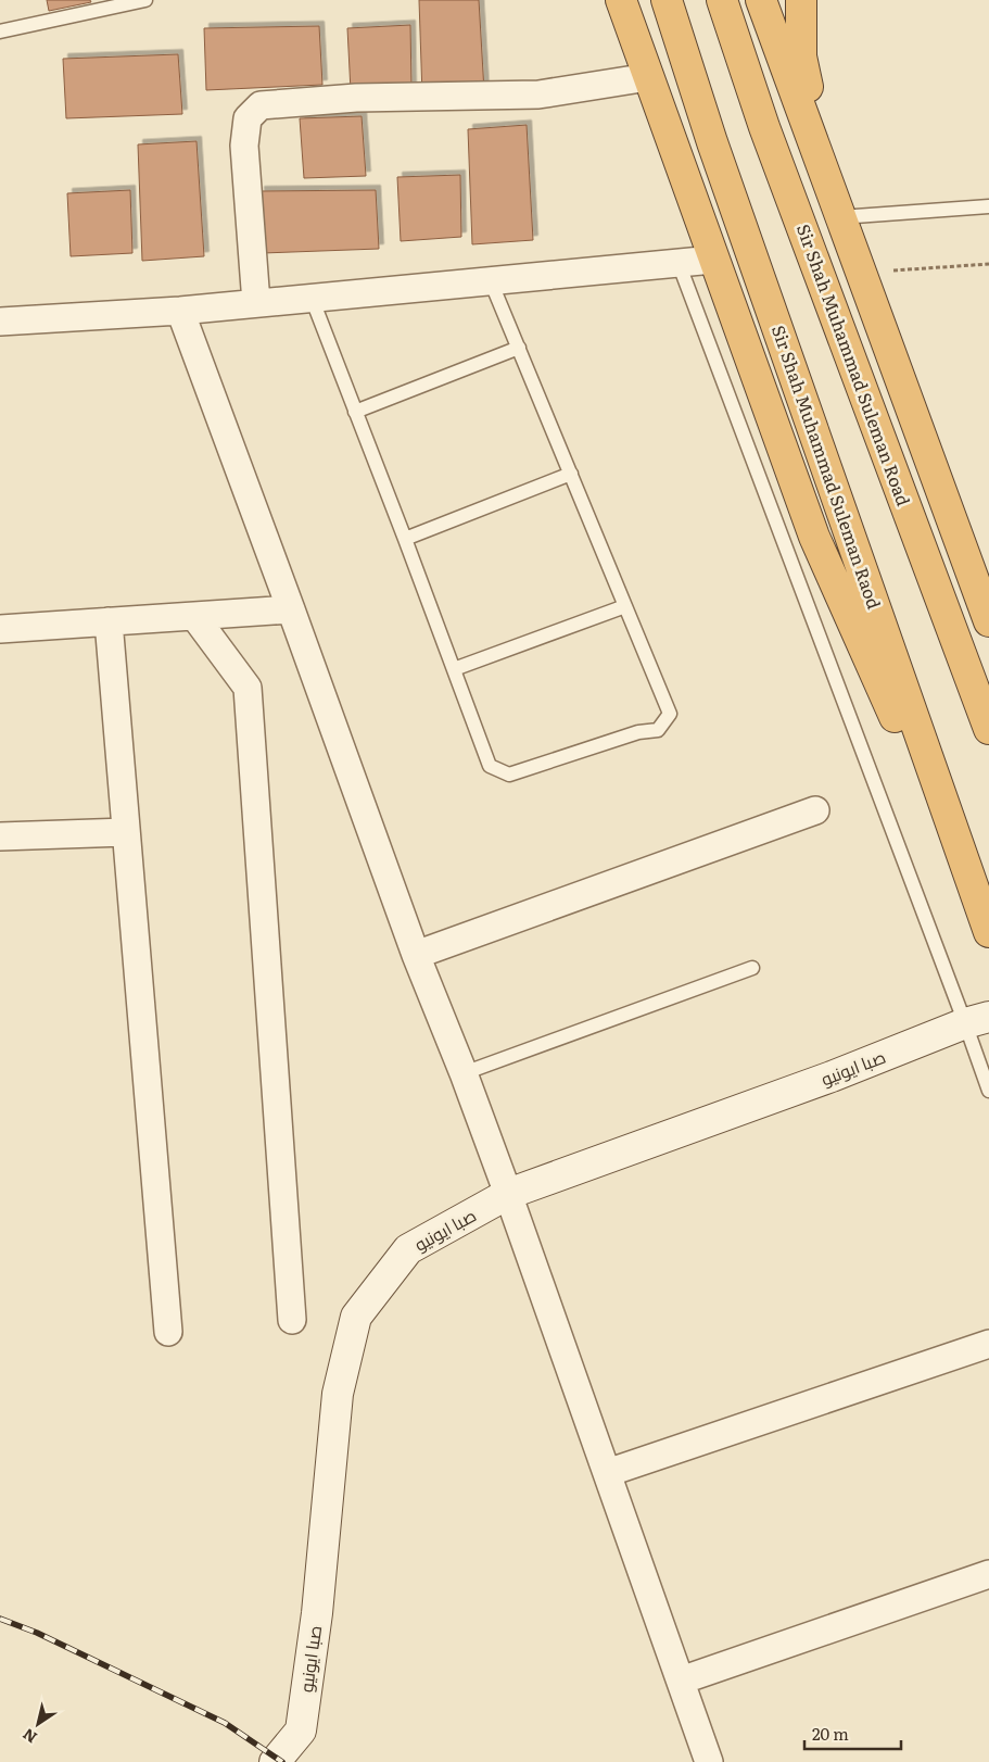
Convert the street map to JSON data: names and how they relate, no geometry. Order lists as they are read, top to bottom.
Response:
{
  "streets": {
    "highway": ["Sir Shah Muhammad Suleman Road", "Sir Shah Muhammad Suleman Raod"],
    "main road": ["صبا ایونیو"]
  },
  "scale_bar": "20 m",
  "north": "bottom left"
}
